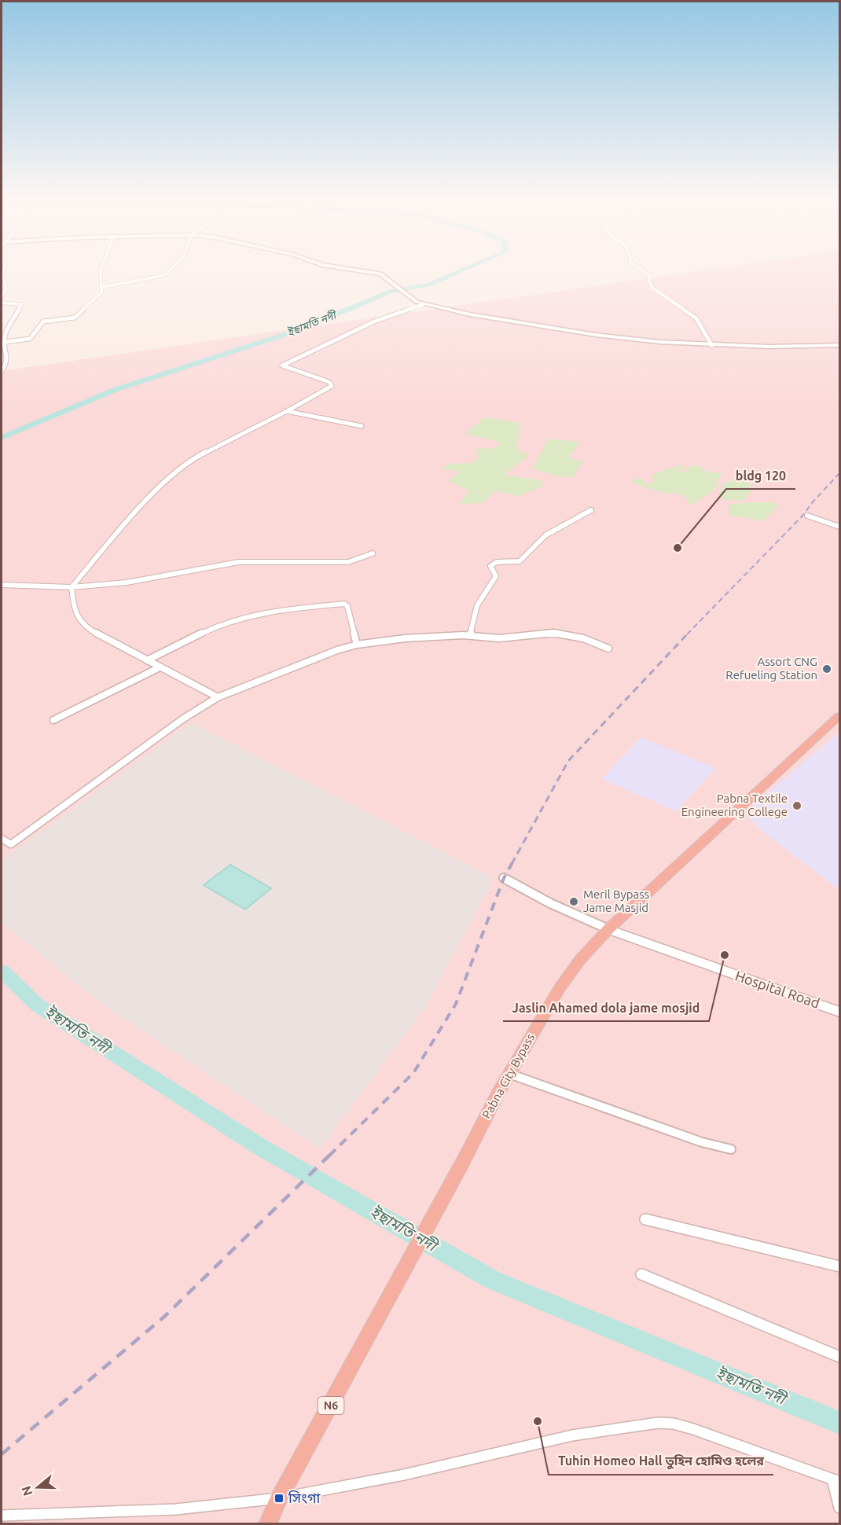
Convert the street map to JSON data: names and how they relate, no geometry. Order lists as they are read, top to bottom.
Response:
{
  "streets": {
    "highway": ["Pabna City Bypass", "N6"],
    "main road": ["Hospital Road"]
  },
  "crossings": [
    ["Hospital Road", "Pabna City Bypass"],
    ["Pabna City Bypass", "N6"]
  ],
  "water": ["ইছামতি নদী"],
  "places": {
    "other": [
      "bldg 120",
      "Assort CNG Refueling Station",
      "Pabna Textile Engineering College",
      "Meril Bypass Jame Masjid",
      "Jaslin Ahamed dola jame mosjid",
      "Tuhin Homeo Hall তুহিন হোমিও হলের"
    ],
    "transit": ["সিংগা"]
  },
  "north": "left"
}
